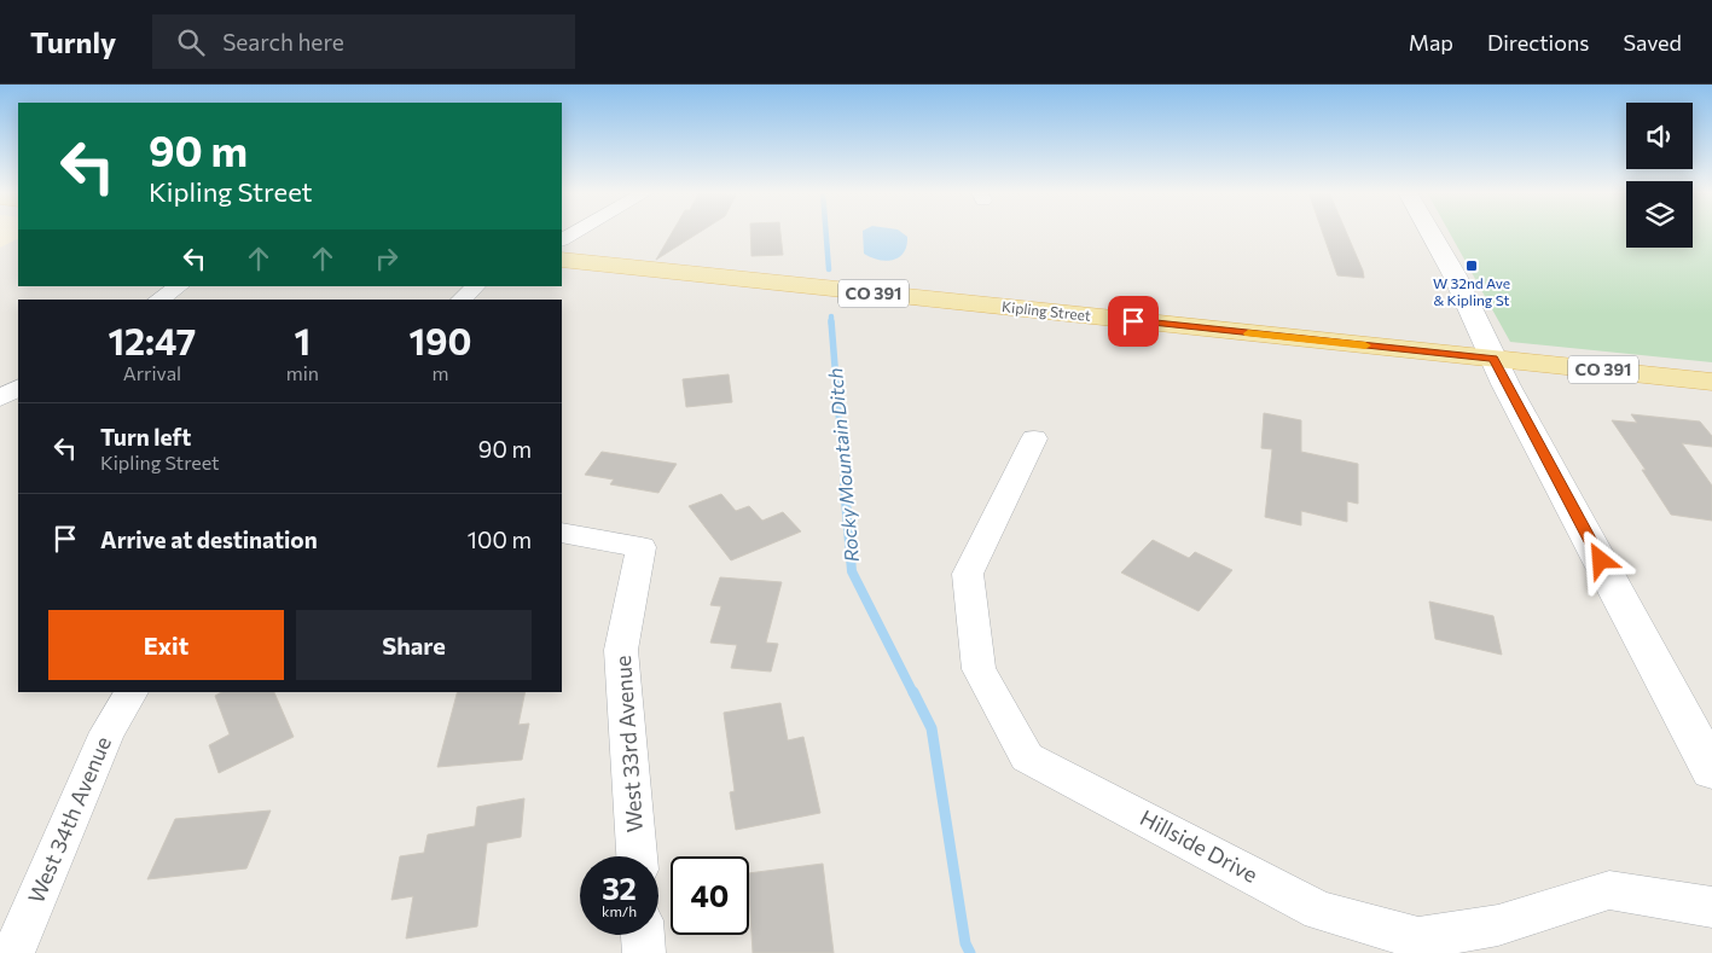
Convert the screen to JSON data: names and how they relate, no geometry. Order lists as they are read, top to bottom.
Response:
{
  "streets": {
    "main road": ["CO 391", "Kipling Street"],
    "street": ["West 33rd Avenue", "West 34th Avenue", "Hillside Drive"]
  },
  "water": ["Rocky Mountain Ditch"],
  "places": {
    "transit": ["W 32nd Ave & Kipling St"]
  },
  "page": {
    "header": "Turnly",
    "search": "Search here",
    "nav": ["Map", "Directions", "Saved"],
    "turn": ["90 m", "Kipling Street"],
    "eta": [
      "12:47",
      "Arrival",
      "1",
      "min",
      "190",
      "m"
    ],
    "list": [
      {
        "name": "Turn left",
        "note": "Kipling Street",
        "value": "90 m"
      },
      {
        "name": "Arrive at destination",
        "value": "100 m"
      }
    ],
    "buttons": ["Exit", "Share"],
    "speed": "32 km/h",
    "limit": "40"
  }
}
